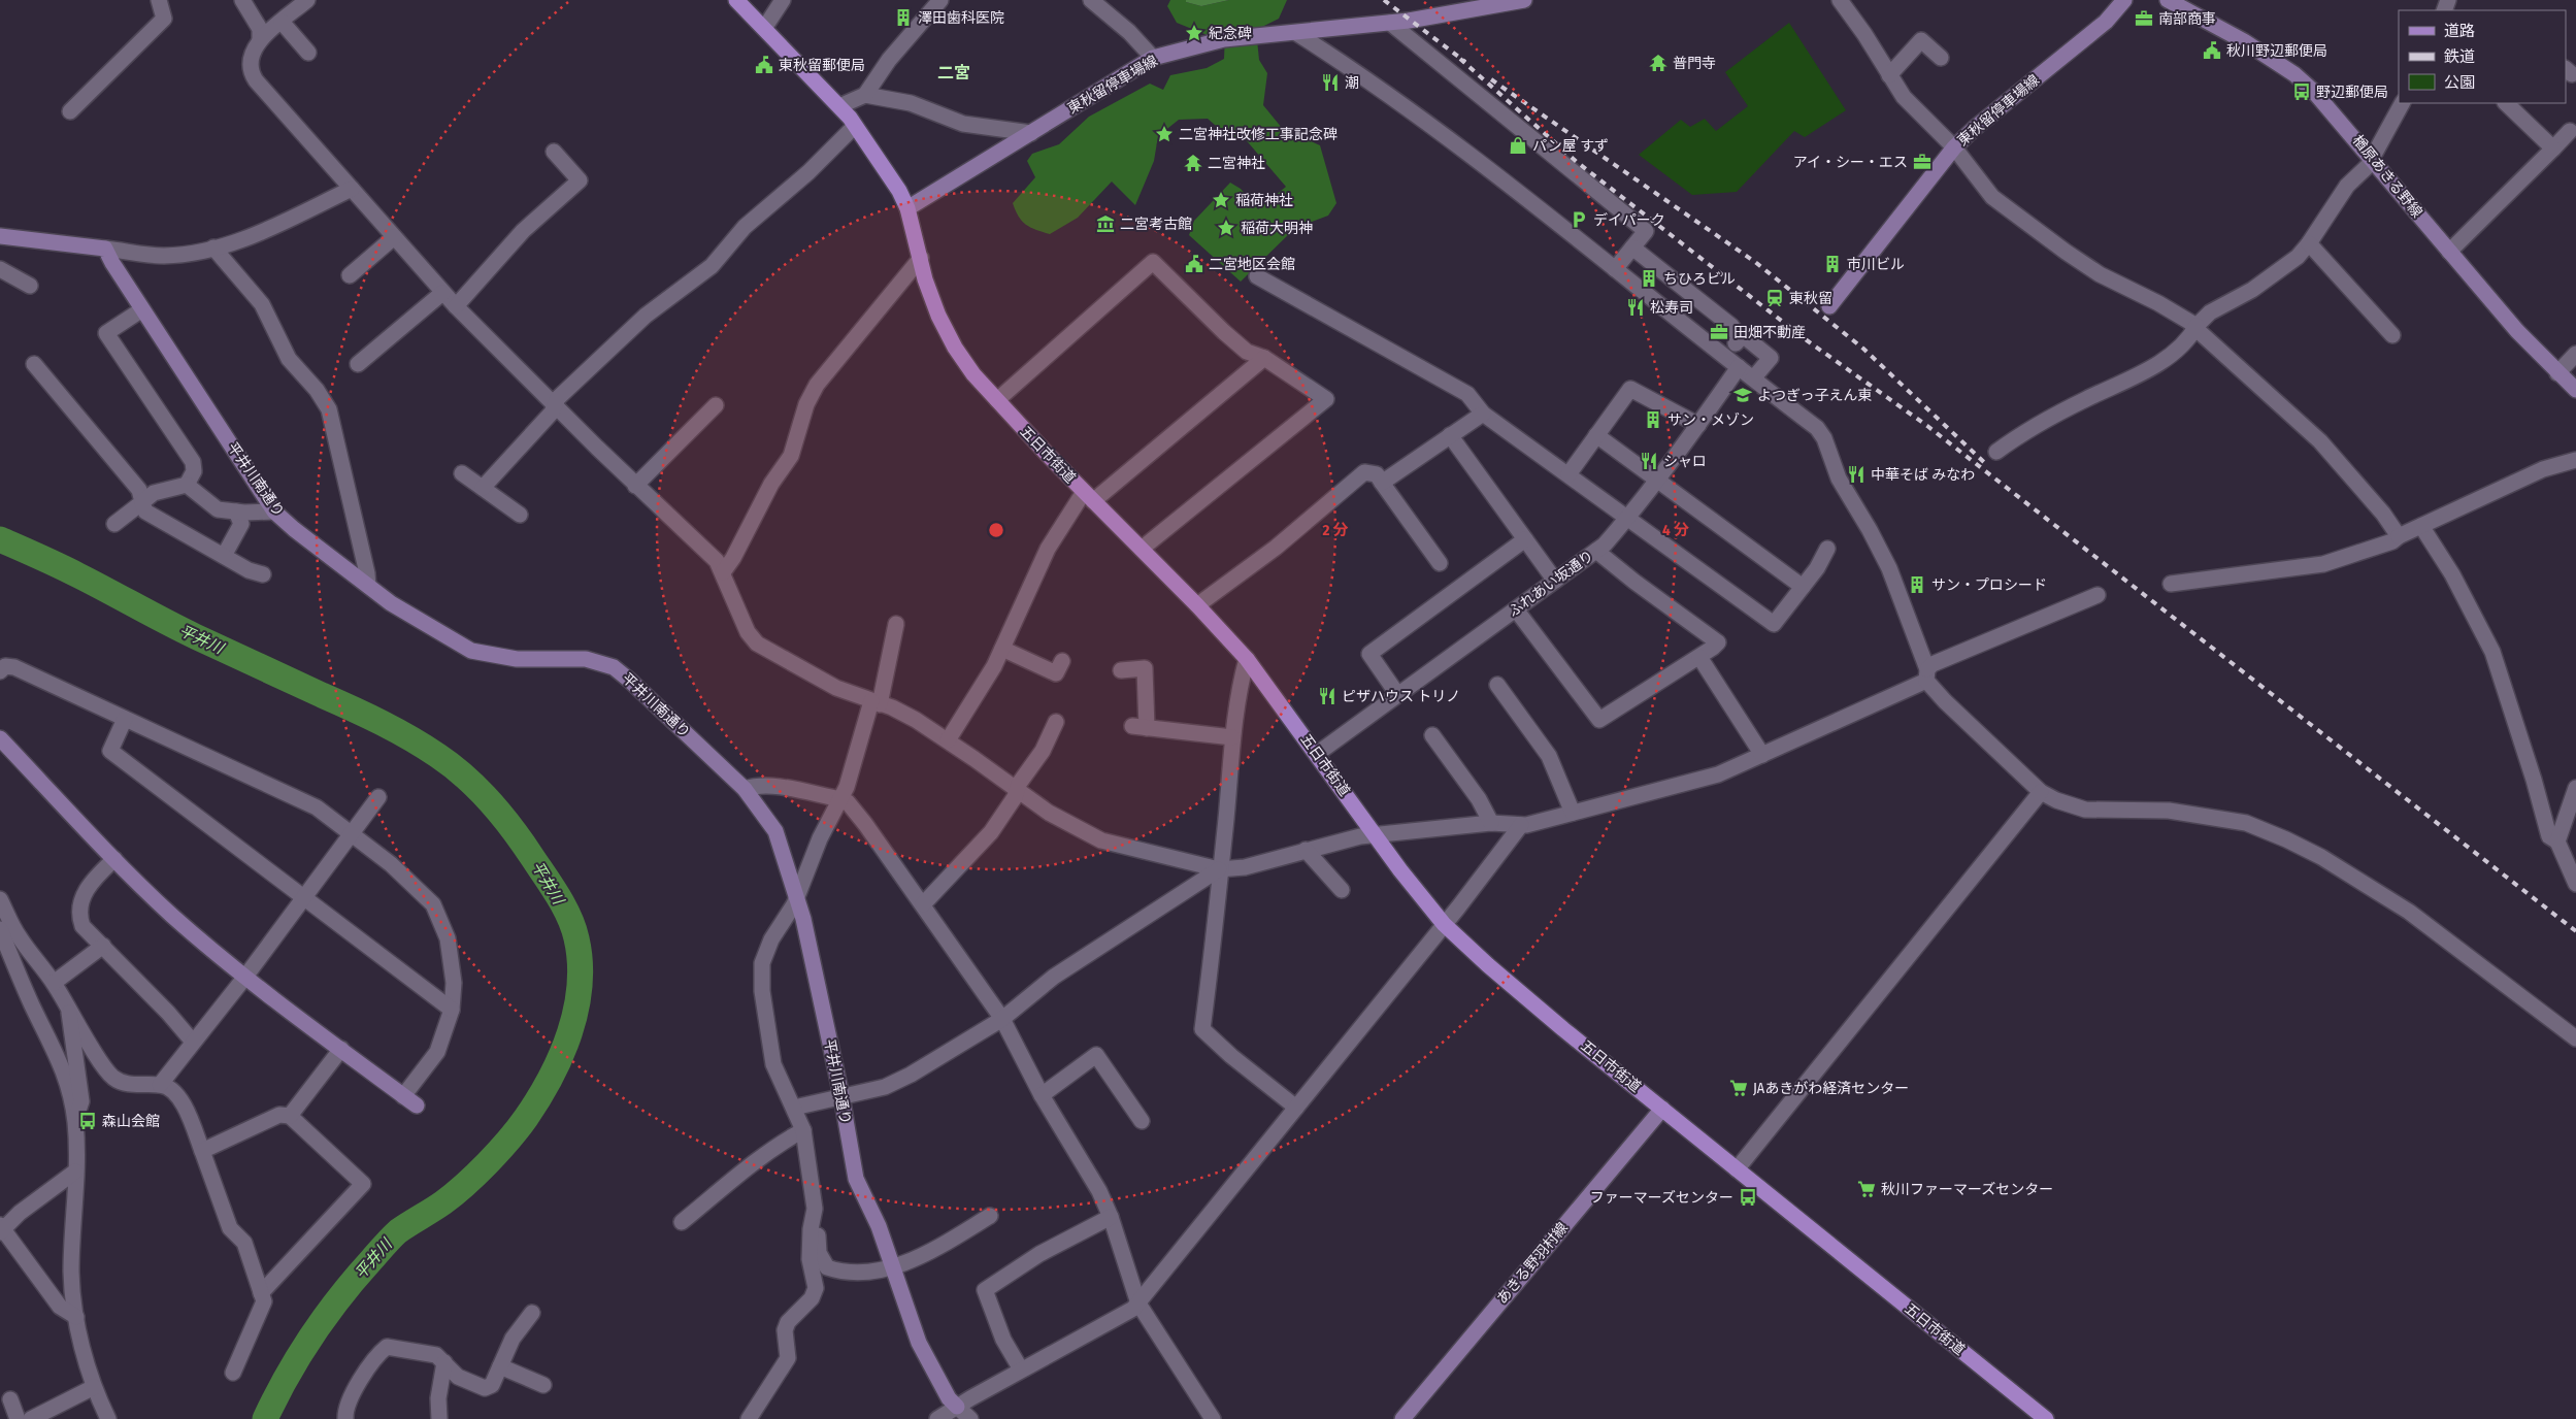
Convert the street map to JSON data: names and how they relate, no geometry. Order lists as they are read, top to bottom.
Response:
{
  "streets": {
    "main road": ["五日市街道"],
    "street": [
      "東秋留停車場線",
      "楢原あきる野線",
      "平井川南通り",
      "ふれあい坂通り",
      "あきる野羽村線"
    ]
  },
  "crossings": [
    ["東秋留停車場線", "五日市街道"],
    ["五日市街道", "ふれあい坂通り"],
    ["五日市街道", "あきる野羽村線"]
  ],
  "districts": ["二宮"],
  "water": ["平井川"],
  "places": {
    "building": [
      "澤田歯科医院",
      "市川ビル",
      "ちひろビル",
      "サン・メゾン",
      "サン・プロシード"
    ],
    "office": ["南部商事", "アイ・シー・エス", "田畑不動産"],
    "place": [
      "紀念碑",
      "二宮神社改修工事記念碑",
      "稲荷神社",
      "稲荷大明神"
    ],
    "public building": ["秋川野辺郵便局", "東秋留郵便局", "二宮地区会館"],
    "temple": ["普門寺", "二宮神社"],
    "restaurant": [
      "潮",
      "松寿司",
      "シャロ",
      "中華そば みなわ",
      "ピザハウス トリノ"
    ],
    "bus stop": ["野辺郵便局", "森山会館", "ファーマーズセンター"],
    "shop": ["パン屋 すず"],
    "parking": ["デイパーク"],
    "museum": ["二宮考古館"],
    "station": ["東秋留"],
    "school or university": ["よつぎっ⼦えん東"],
    "supermarket": ["JAあきがわ経済センター", "秋川ファーマーズセンター"]
  },
  "legend": ["道路", "鉄道", "公園"],
  "rings": ["2 分", "4 分"]
}
